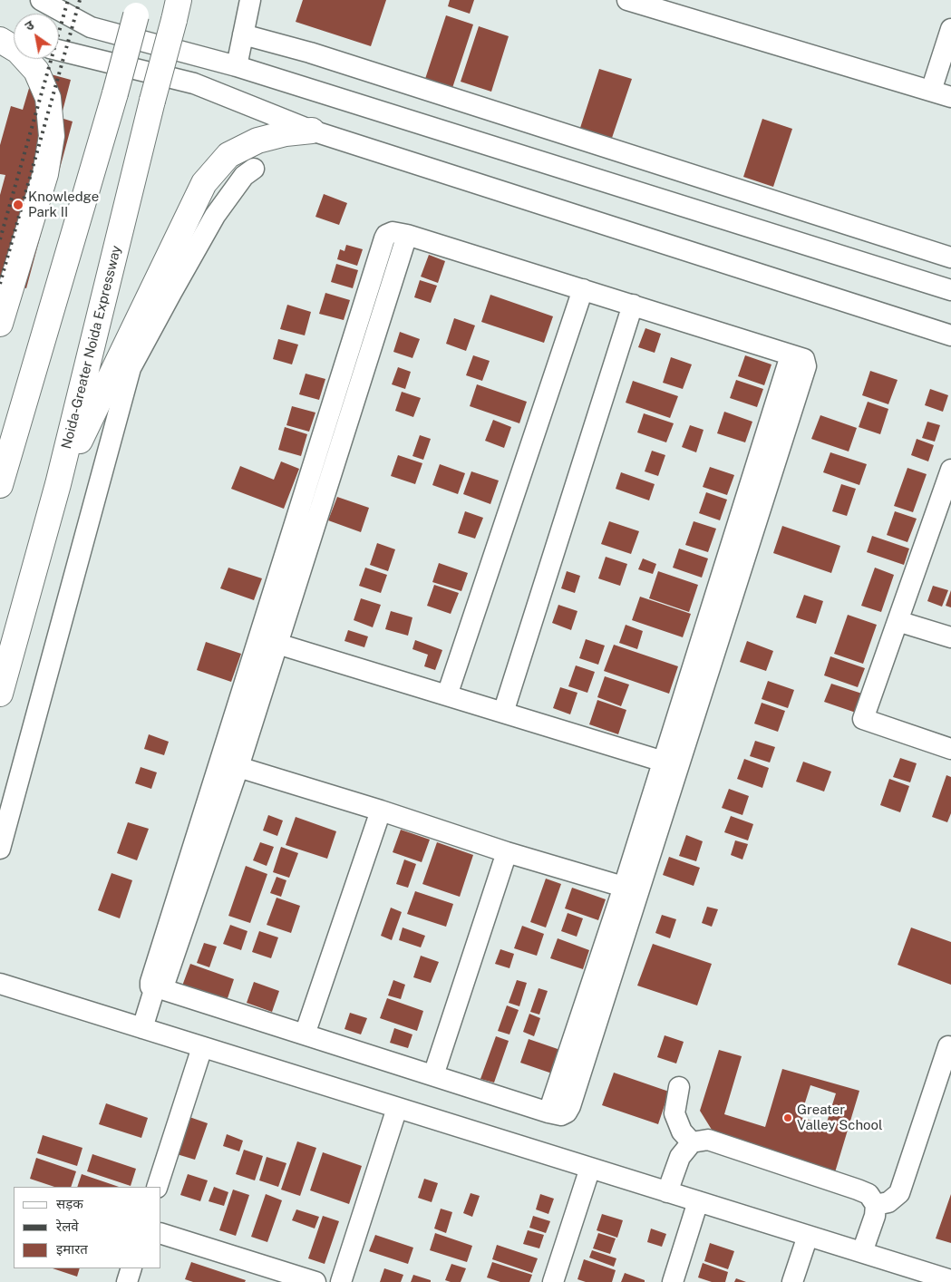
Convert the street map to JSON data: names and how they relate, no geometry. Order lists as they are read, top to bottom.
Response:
{
  "streets": {
    "highway": ["Noida-Greater Noida Expressway"]
  },
  "places": ["Knowledge Park II", "Greater Valley School"],
  "legend": ["सड़क", "रेलवे", "इमारत"],
  "north": "top left"
}
